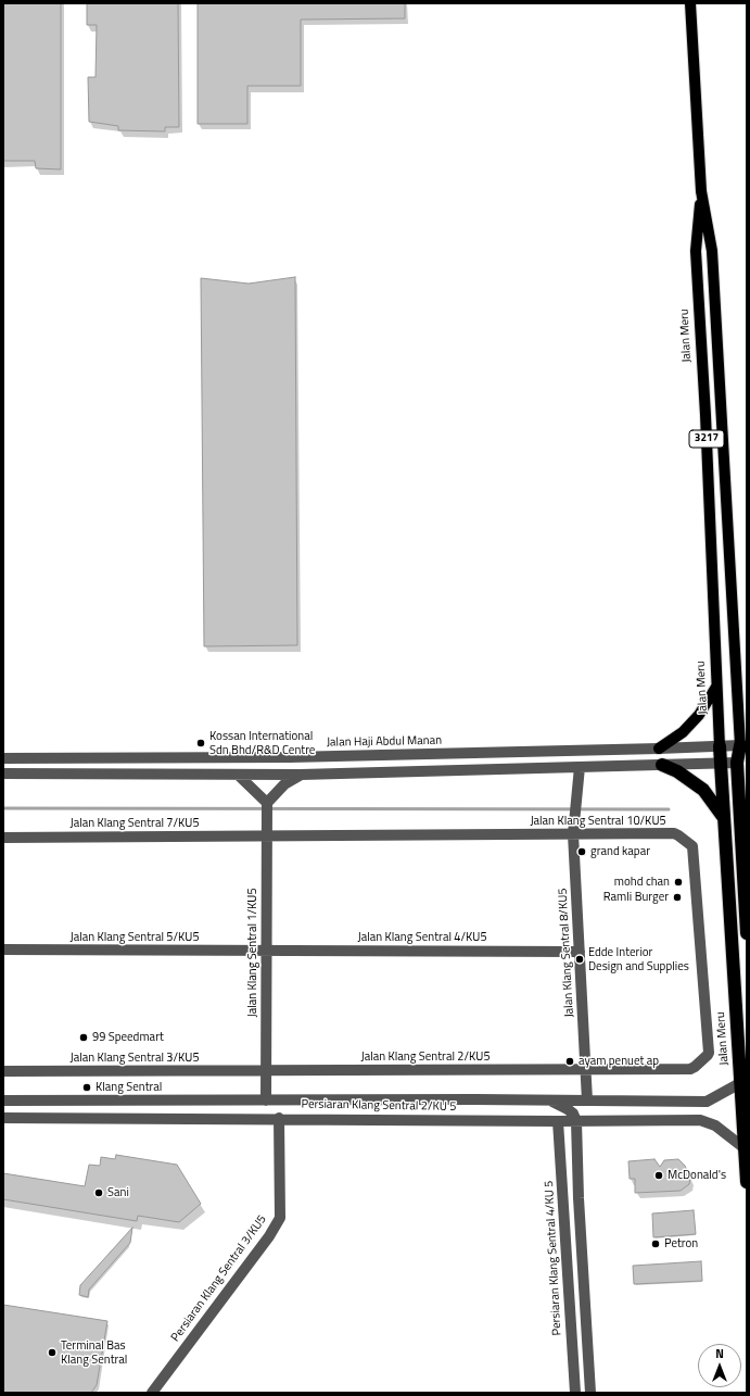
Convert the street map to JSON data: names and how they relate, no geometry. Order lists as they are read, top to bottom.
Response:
{
  "streets": {
    "highway": ["Jalan Meru", "3217"],
    "street": [
      "Jalan Haji Abdul Manan",
      "Jalan Klang Sentral 10/KU5",
      "Jalan Klang Sentral 7/KU5",
      "Jalan Klang Sentral 5/KU5",
      "Jalan Klang Sentral 4/KU5",
      "Jalan Klang Sentral 1/KU5",
      "Jalan Klang Sentral 8/KU5",
      "Jalan Klang Sentral 2/KU5",
      "Jalan Klang Sentral 3/KU5",
      "Persiaran Klang Sentral 2/KU 5",
      "Persiaran Klang Sentral 4/KU 5",
      "Persiaran Klang Sentral 3/KU5"
    ]
  },
  "crossings": [
    ["Jalan Meru", "Jalan Haji Abdul Manan"],
    ["Jalan Meru", "Persiaran Klang Sentral 2/KU 5"],
    ["Jalan Klang Sentral 10/KU5", "Jalan Klang Sentral 7/KU5"],
    ["Jalan Klang Sentral 10/KU5", "Jalan Klang Sentral 1/KU5"],
    ["Jalan Klang Sentral 10/KU5", "Jalan Klang Sentral 8/KU5"],
    ["Jalan Klang Sentral 10/KU5", "Jalan Klang Sentral 2/KU5"],
    ["Jalan Klang Sentral 7/KU5", "Jalan Klang Sentral 1/KU5"],
    ["Jalan Klang Sentral 5/KU5", "Jalan Klang Sentral 4/KU5"],
    ["Jalan Klang Sentral 5/KU5", "Jalan Klang Sentral 1/KU5"],
    ["Jalan Klang Sentral 4/KU5", "Jalan Klang Sentral 1/KU5"],
    ["Jalan Klang Sentral 4/KU5", "Jalan Klang Sentral 8/KU5"],
    ["Jalan Klang Sentral 1/KU5", "Jalan Klang Sentral 2/KU5"],
    ["Jalan Klang Sentral 1/KU5", "Jalan Klang Sentral 3/KU5"],
    ["Jalan Klang Sentral 1/KU5", "Persiaran Klang Sentral 2/KU 5"],
    ["Jalan Klang Sentral 8/KU5", "Jalan Klang Sentral 2/KU5"],
    ["Jalan Klang Sentral 8/KU5", "Persiaran Klang Sentral 2/KU 5"],
    ["Jalan Klang Sentral 2/KU5", "Jalan Klang Sentral 3/KU5"],
    ["Persiaran Klang Sentral 2/KU 5", "Persiaran Klang Sentral 4/KU 5"],
    ["Persiaran Klang Sentral 2/KU 5", "Persiaran Klang Sentral 3/KU5"]
  ],
  "places": [
    "Kossan International Sdn Bhd/R&D Centre",
    "grand kapar",
    "mohd chan",
    "Ramli Burger",
    "Edde Interior Design and Supplies",
    "99 Speedmart",
    "ayam penuet ap",
    "Klang Sentral",
    "McDonald's",
    "Sani",
    "Petron",
    "Terminal Bas Klang Sentral"
  ],
  "north": "top"
}
